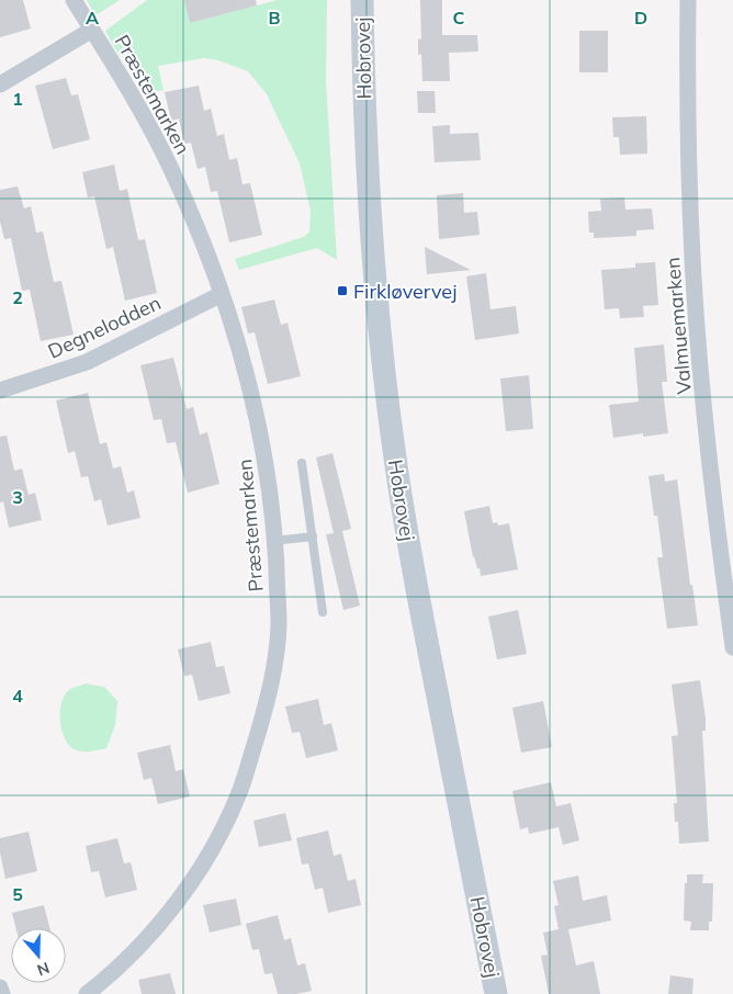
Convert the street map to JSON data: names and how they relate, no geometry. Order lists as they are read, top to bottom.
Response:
{
  "streets": {
    "main road": ["Hobrovej"],
    "street": ["Præstemarken", "Valmuemarken", "Degnelodden"]
  },
  "crossings": [
    ["Præstemarken", "Degnelodden"]
  ],
  "places": {
    "transit": ["Firkløvervej"]
  },
  "north": "bottom",
  "grid": {
    "columns": [
      "A",
      "B",
      "C",
      "D"
    ],
    "rows": [
      "1",
      "2",
      "3",
      "4",
      "5"
    ]
  }
}
